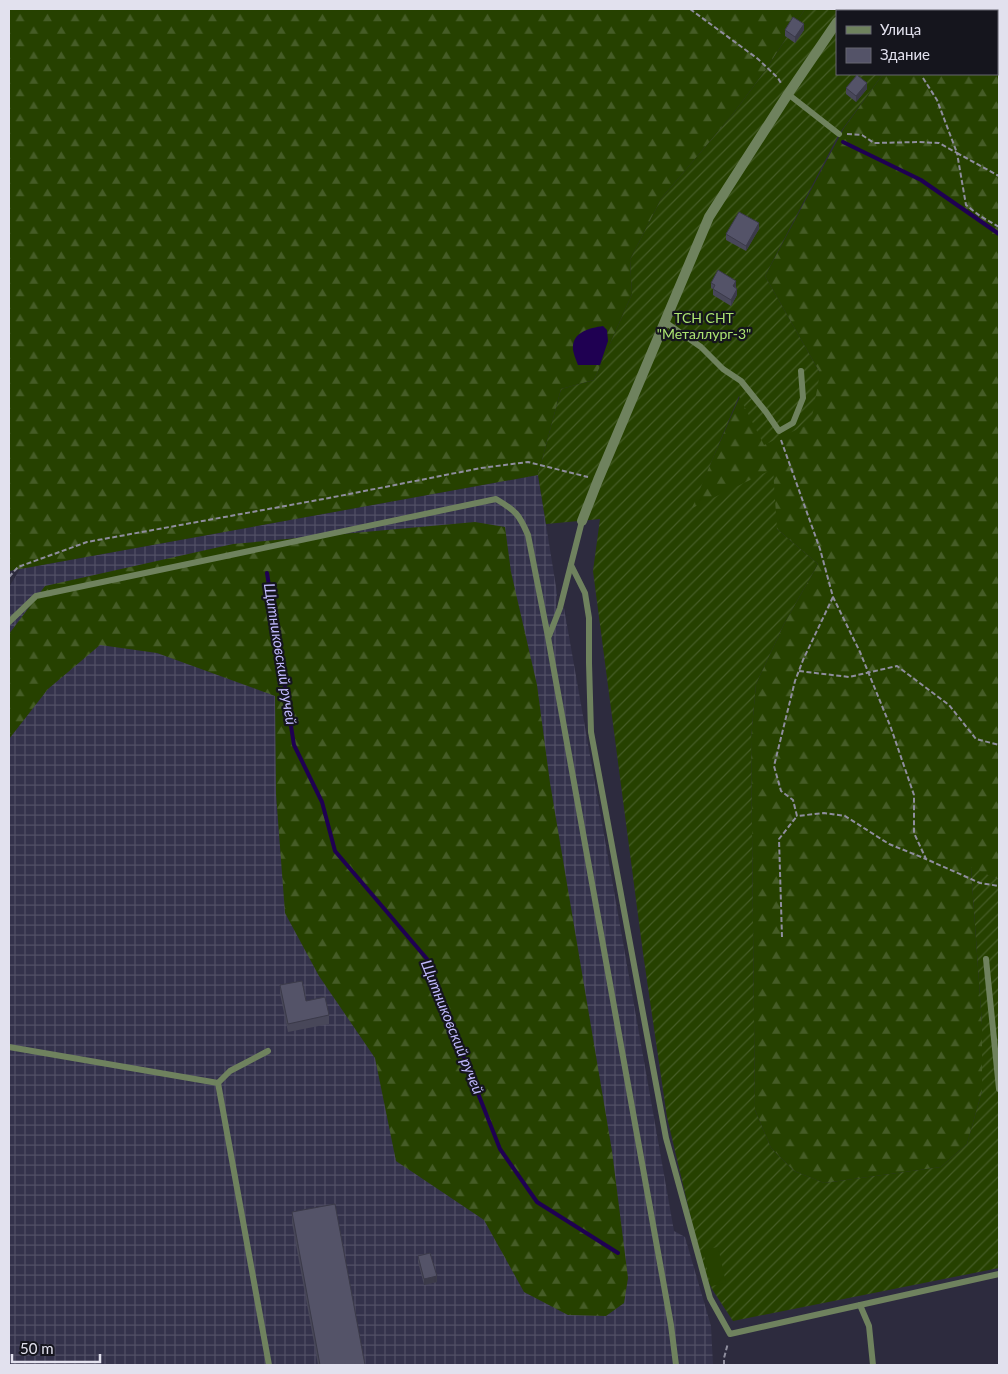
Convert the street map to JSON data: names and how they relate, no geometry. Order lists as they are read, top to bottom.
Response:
{
  "water": ["Щитниковский ручей"],
  "parks": ["ТСН СНТ \"Металлург-3\""],
  "legend": ["Улица", "Здание"],
  "scale_bar": "50 m"
}
